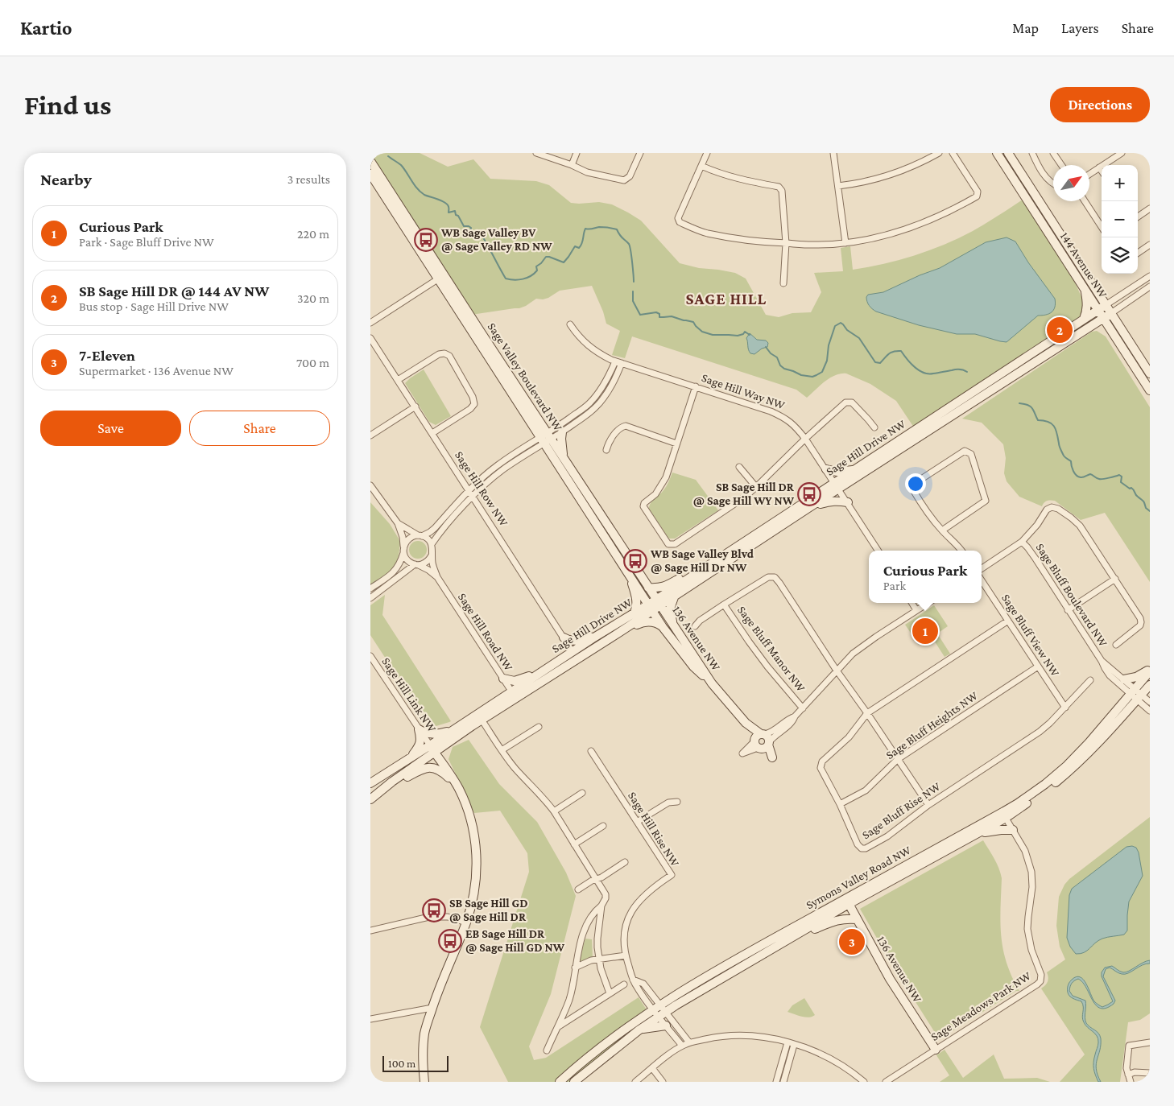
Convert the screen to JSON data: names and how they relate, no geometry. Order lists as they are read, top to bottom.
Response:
{
  "streets": {
    "street": [
      "144 Avenue NW",
      "Sage Valley Boulevard NW",
      "Sage Hill Way NW",
      "Sage Hill Drive NW",
      "Sage Hill Row NW",
      "Sage Bluff Boulevard NW",
      "Sage Hill Road NW",
      "Sage Bluff View NW",
      "136 Avenue NW",
      "Sage Bluff Manor NW",
      "Sage Hill Link NW",
      "Sage Bluff Heights NW",
      "Sage Bluff Rise NW",
      "Sage Hill Rise NW",
      "Symons Valley Road NW",
      "Sage Meadows Park NW"
    ]
  },
  "crossings": [
    ["144 Avenue NW", "Sage Hill Drive NW"],
    ["Sage Valley Boulevard NW", "Sage Hill Drive NW"],
    ["Sage Valley Boulevard NW", "136 Avenue NW"],
    ["Sage Hill Way NW", "Sage Hill Drive NW"],
    ["Sage Hill Drive NW", "Sage Hill Row NW"],
    ["Sage Hill Drive NW", "Sage Hill Road NW"],
    ["Sage Hill Drive NW", "136 Avenue NW"],
    ["Sage Hill Drive NW", "Sage Hill Link NW"],
    ["Sage Bluff Boulevard NW", "Symons Valley Road NW"],
    ["Sage Bluff View NW", "Sage Bluff Heights NW"],
    ["Sage Bluff View NW", "Sage Bluff Rise NW"],
    ["136 Avenue NW", "Symons Valley Road NW"],
    ["136 Avenue NW", "Sage Meadows Park NW"],
    ["Sage Bluff Heights NW", "Sage Bluff Rise NW"],
    ["Sage Hill Rise NW", "Symons Valley Road NW"],
    ["Symons Valley Road NW", "Sage Meadows Park NW"]
  ],
  "districts": ["SAGE HILL"],
  "places": {
    "bus stop": [
      "WB Sage Valley BV @ Sage Valley RD NW",
      "SB Sage Hill DR @ Sage Hill WY NW",
      "WB Sage Valley Blvd @ Sage Hill Dr NW",
      "SB Sage Hill GD @ Sage Hill DR",
      "EB Sage Hill DR @ Sage Hill GD NW"
    ]
  },
  "scale_bar": "100 m",
  "north": "top right",
  "page": {
    "header": "Kartio",
    "nav": ["Map", "Layers", "Share"],
    "buttons": [
      "Directions",
      ["Save", "Share"]
    ],
    "title": "Find us",
    "heading": ["Nearby", "3 results"],
    "map_buttons": ["+", "−"],
    "list": [
      {
        "mark": "1",
        "name": "Curious Park",
        "note": "Park · Sage Bluff Drive NW",
        "value": "220 m"
      },
      {
        "mark": "2",
        "name": "SB Sage Hill DR @ 144 AV NW",
        "note": "Bus stop · Sage Hill Drive NW",
        "value": "320 m"
      },
      {
        "mark": "3",
        "name": "7-Eleven",
        "note": "Supermarket · 136 Avenue NW",
        "value": "700 m"
      }
    ],
    "pins": ["2", "1", "3"],
    "popup": ["Curious Park", "Park"],
    "scale": "100 m"
  }
}
